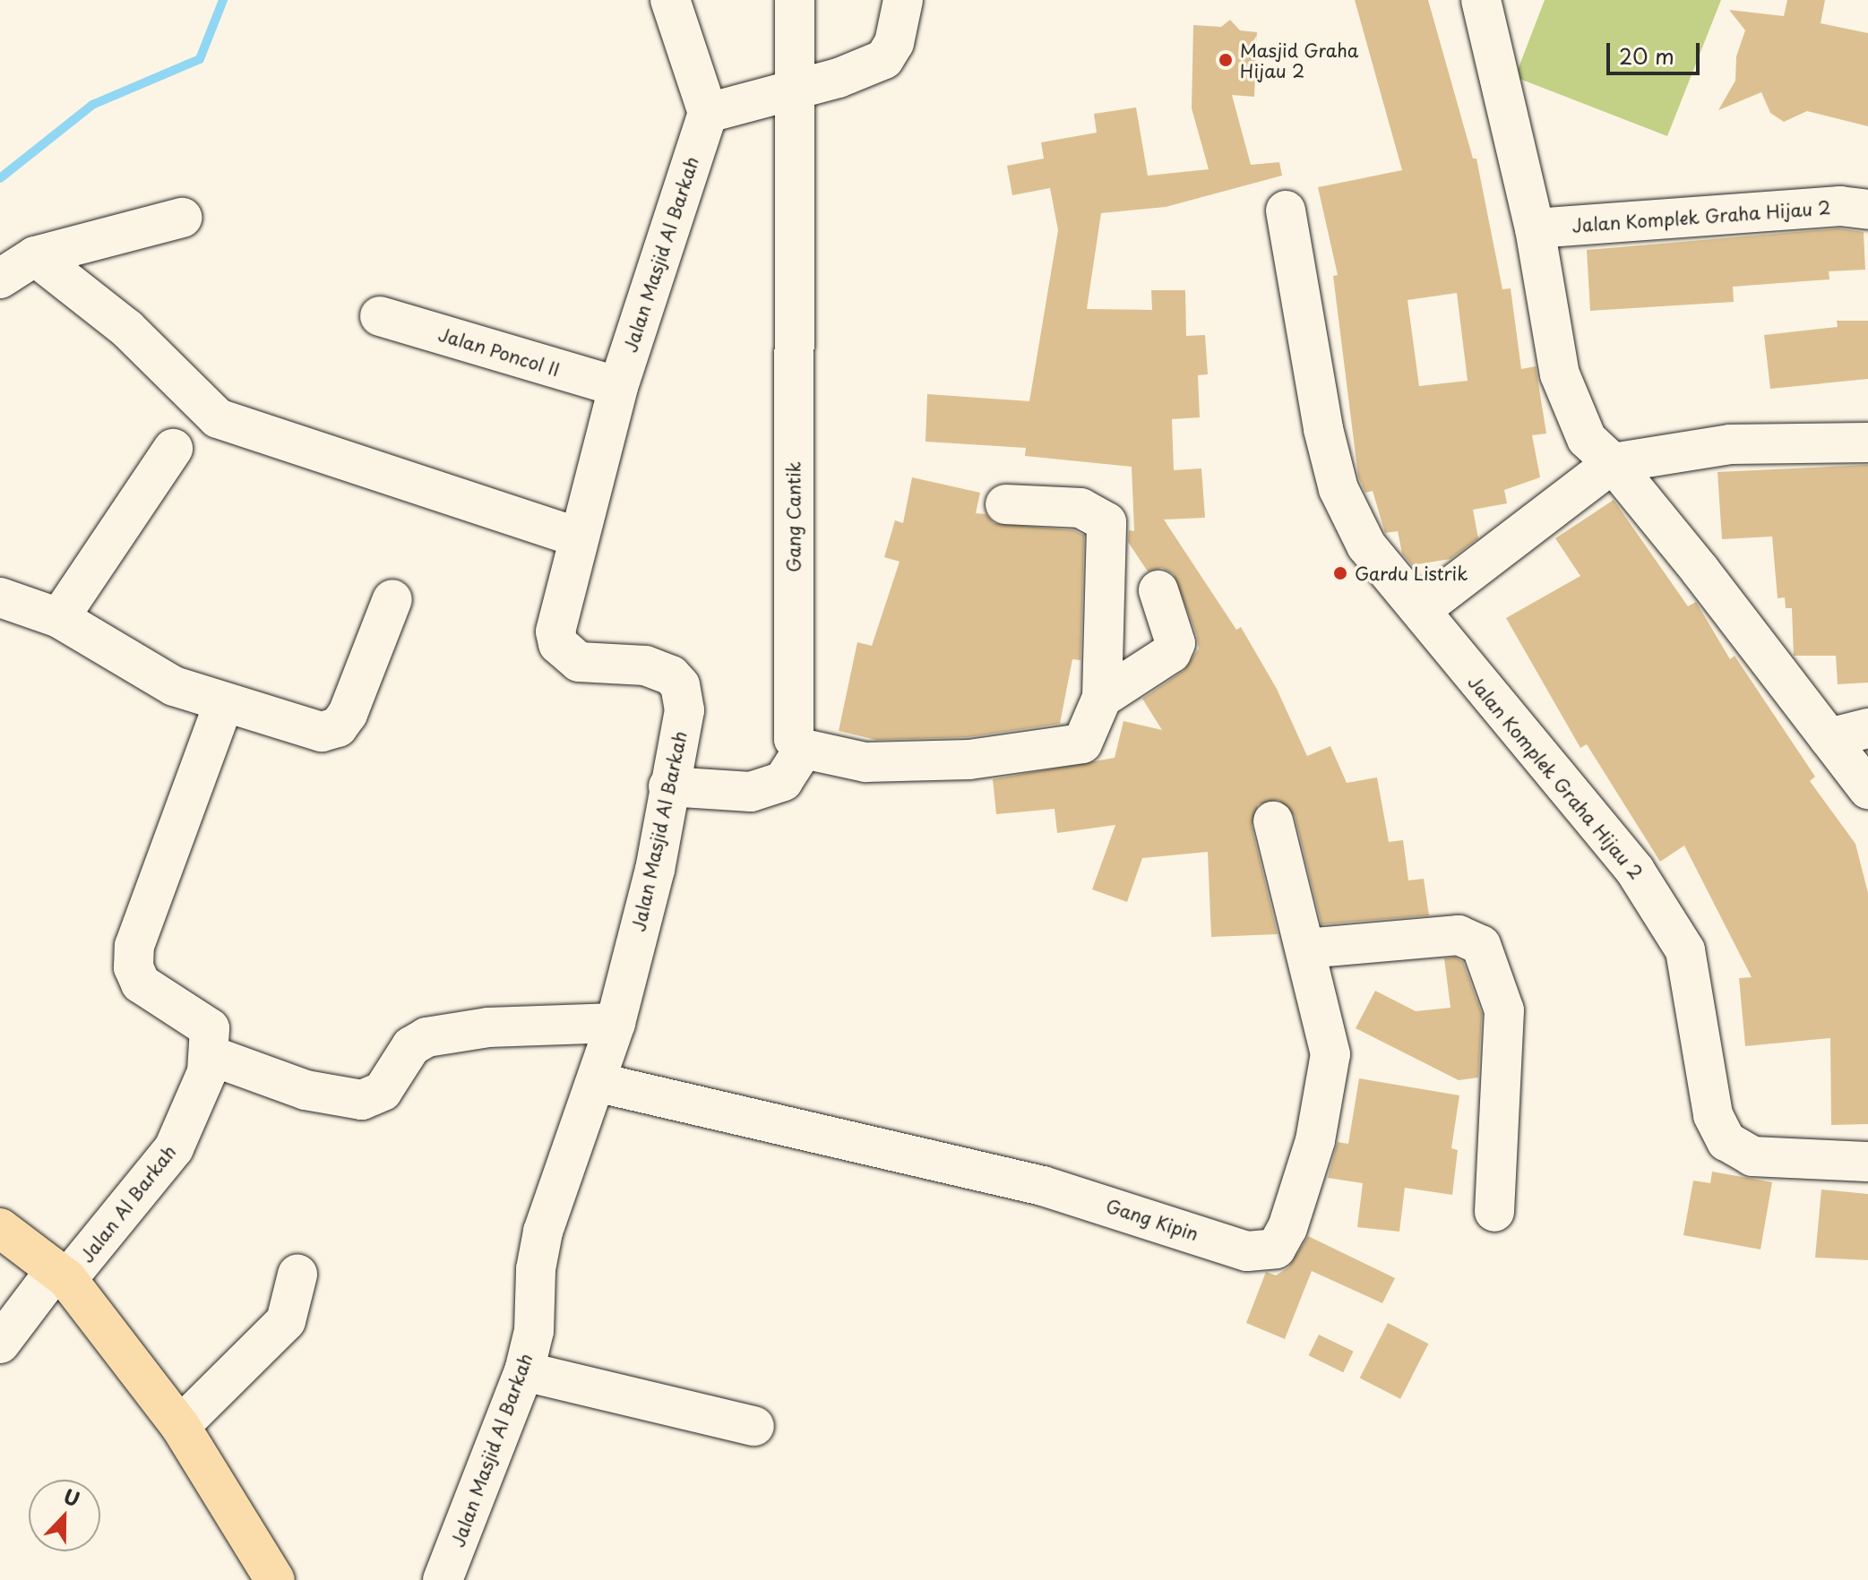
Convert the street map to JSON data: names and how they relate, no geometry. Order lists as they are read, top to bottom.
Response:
{
  "streets": {
    "street": [
      "Jalan Komplek Graha Hijau 2",
      "Jalan Masjid Al Barkah",
      "Jalan Poncol II",
      "Gang Cantik",
      "Jalan Al Barkah",
      "Gang Kipin"
    ]
  },
  "crossings": [
    ["Jalan Masjid Al Barkah", "Jalan Poncol II"],
    ["Jalan Masjid Al Barkah", "Gang Kipin"]
  ],
  "places": ["Masjid Graha Hijau 2", "Gardu Listrik"],
  "scale_bar": "20 m",
  "north": "top"
}
